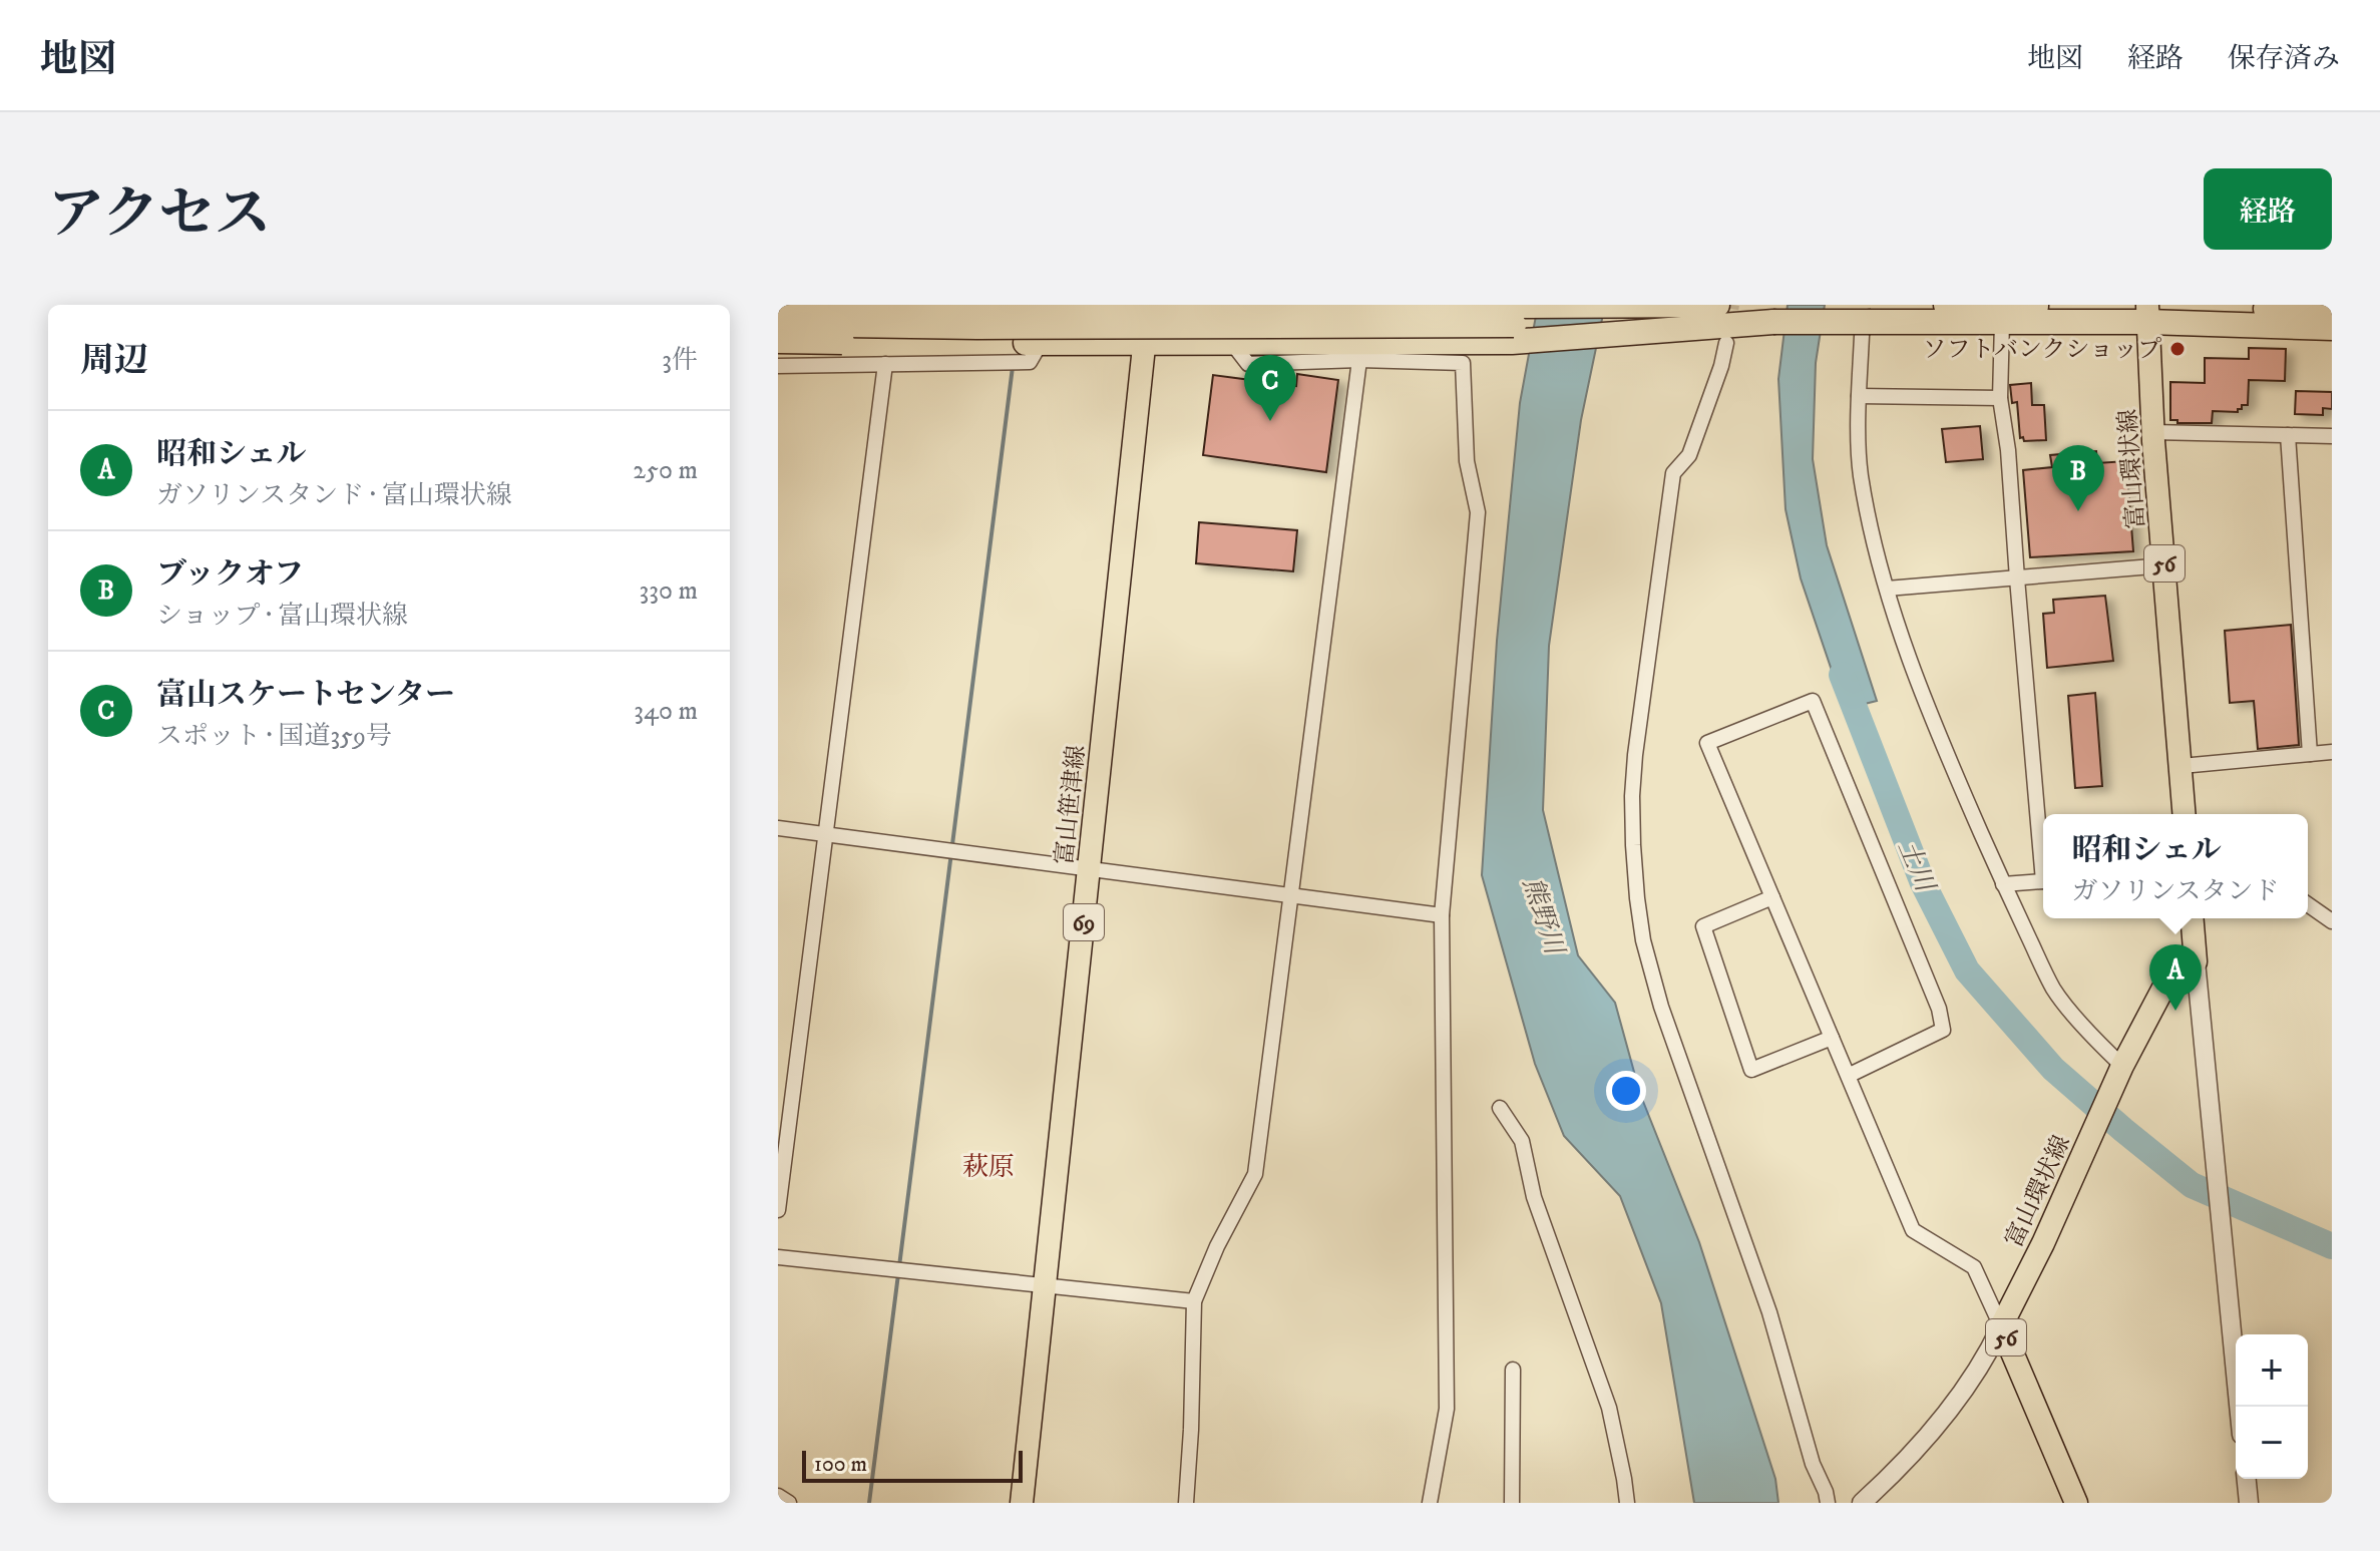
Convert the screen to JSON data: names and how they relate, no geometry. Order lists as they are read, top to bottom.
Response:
{
  "streets": {
    "main road": [
      "富山環状線",
      "56",
      "富山笹津線",
      "69"
    ]
  },
  "crossings": [
    ["富山環状線", "56"]
  ],
  "districts": ["萩原"],
  "water": ["土川", "熊野川"],
  "places": ["ソフトバンクショップ"],
  "scale_bar": "100 m",
  "page": {
    "header": "地図",
    "nav": ["地図", "経路", "保存済み"],
    "title": "アクセス",
    "buttons": "経路",
    "heading": ["周辺", "3件"],
    "pins": ["C", "B", "A"],
    "list": [
      {
        "mark": "A",
        "name": "昭和シェル",
        "note": "ガソリンスタンド · 富山環状線",
        "value": "250 m"
      },
      {
        "mark": "B",
        "name": "ブックオフ",
        "note": "ショップ · 富山環状線",
        "value": "330 m"
      },
      {
        "mark": "C",
        "name": "富山スケートセンター",
        "note": "スポット · 国道359号",
        "value": "340 m"
      }
    ],
    "popup": ["昭和シェル", "ガソリンスタンド"],
    "map_buttons": ["+", "−"],
    "scale": "100 m"
  }
}
